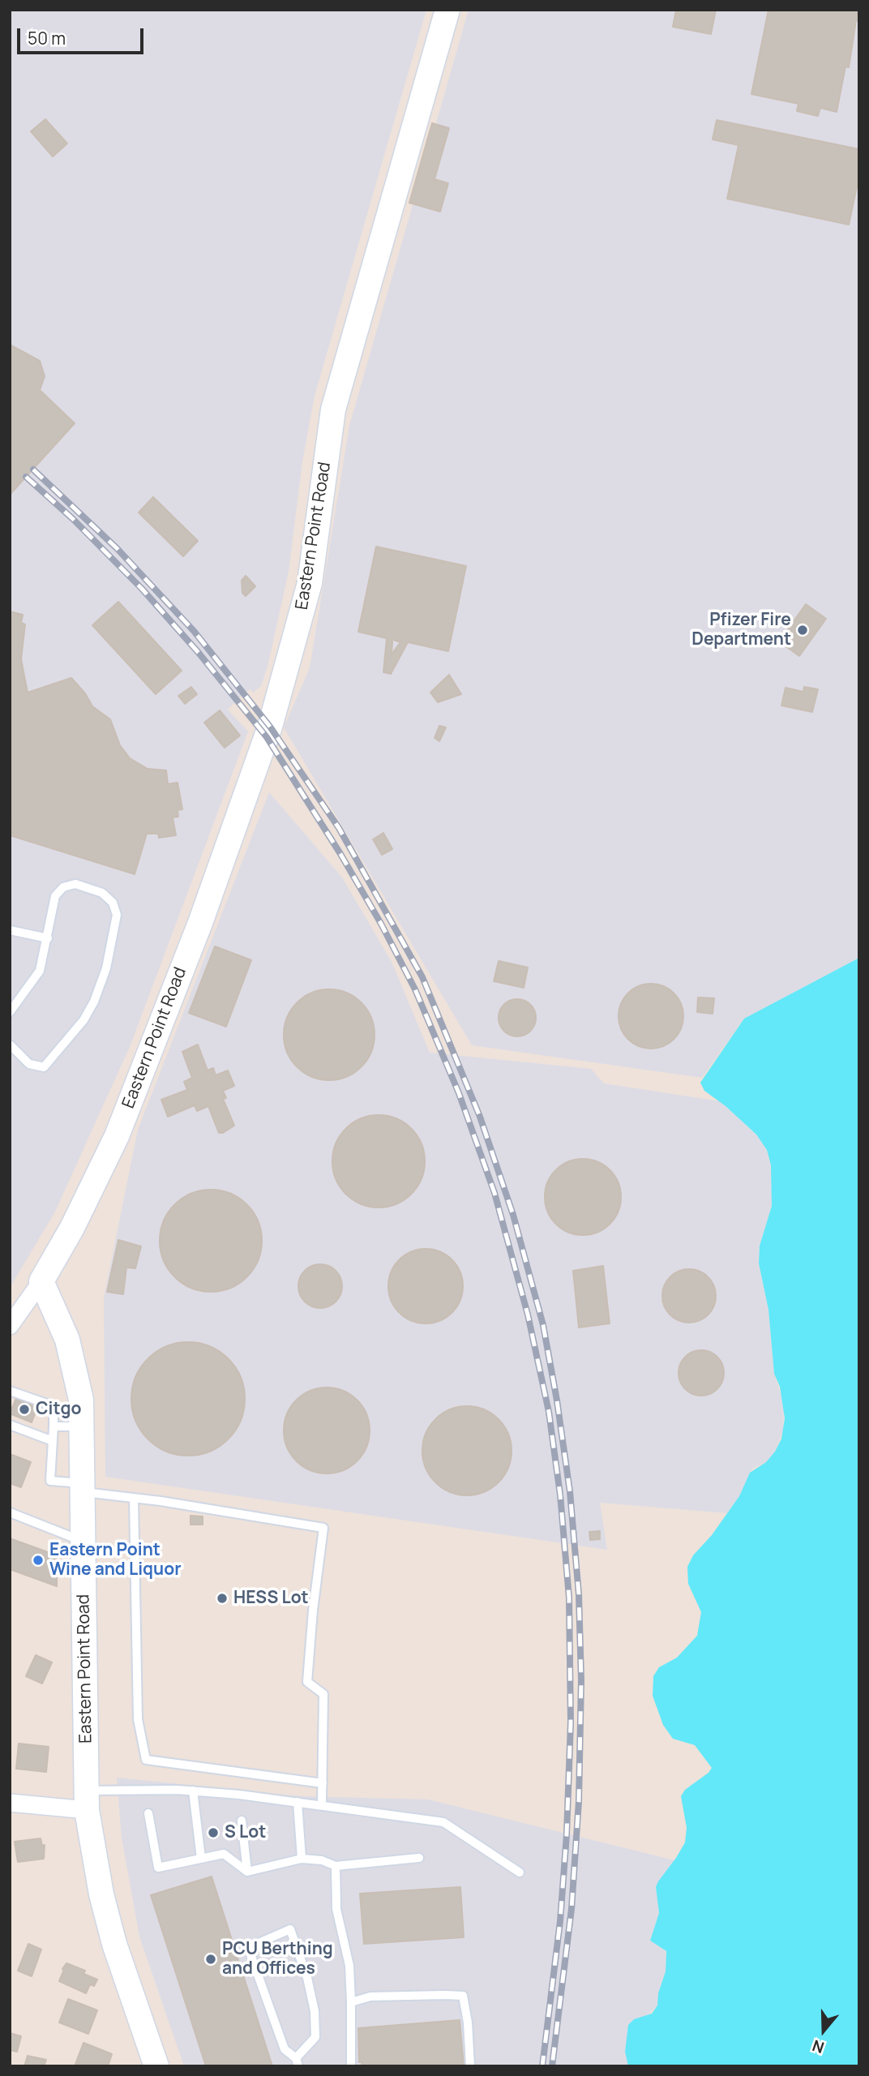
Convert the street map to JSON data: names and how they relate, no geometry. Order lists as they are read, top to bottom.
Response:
{
  "streets": {
    "main road": ["Eastern Point Road"]
  },
  "places": [
    "Pfizer Fire Department",
    "Citgo",
    "Eastern Point Wine and Liquor",
    "HESS Lot",
    "S Lot",
    "PCU Berthing and Offices"
  ],
  "scale_bar": "50 m",
  "north": "bottom"
}
